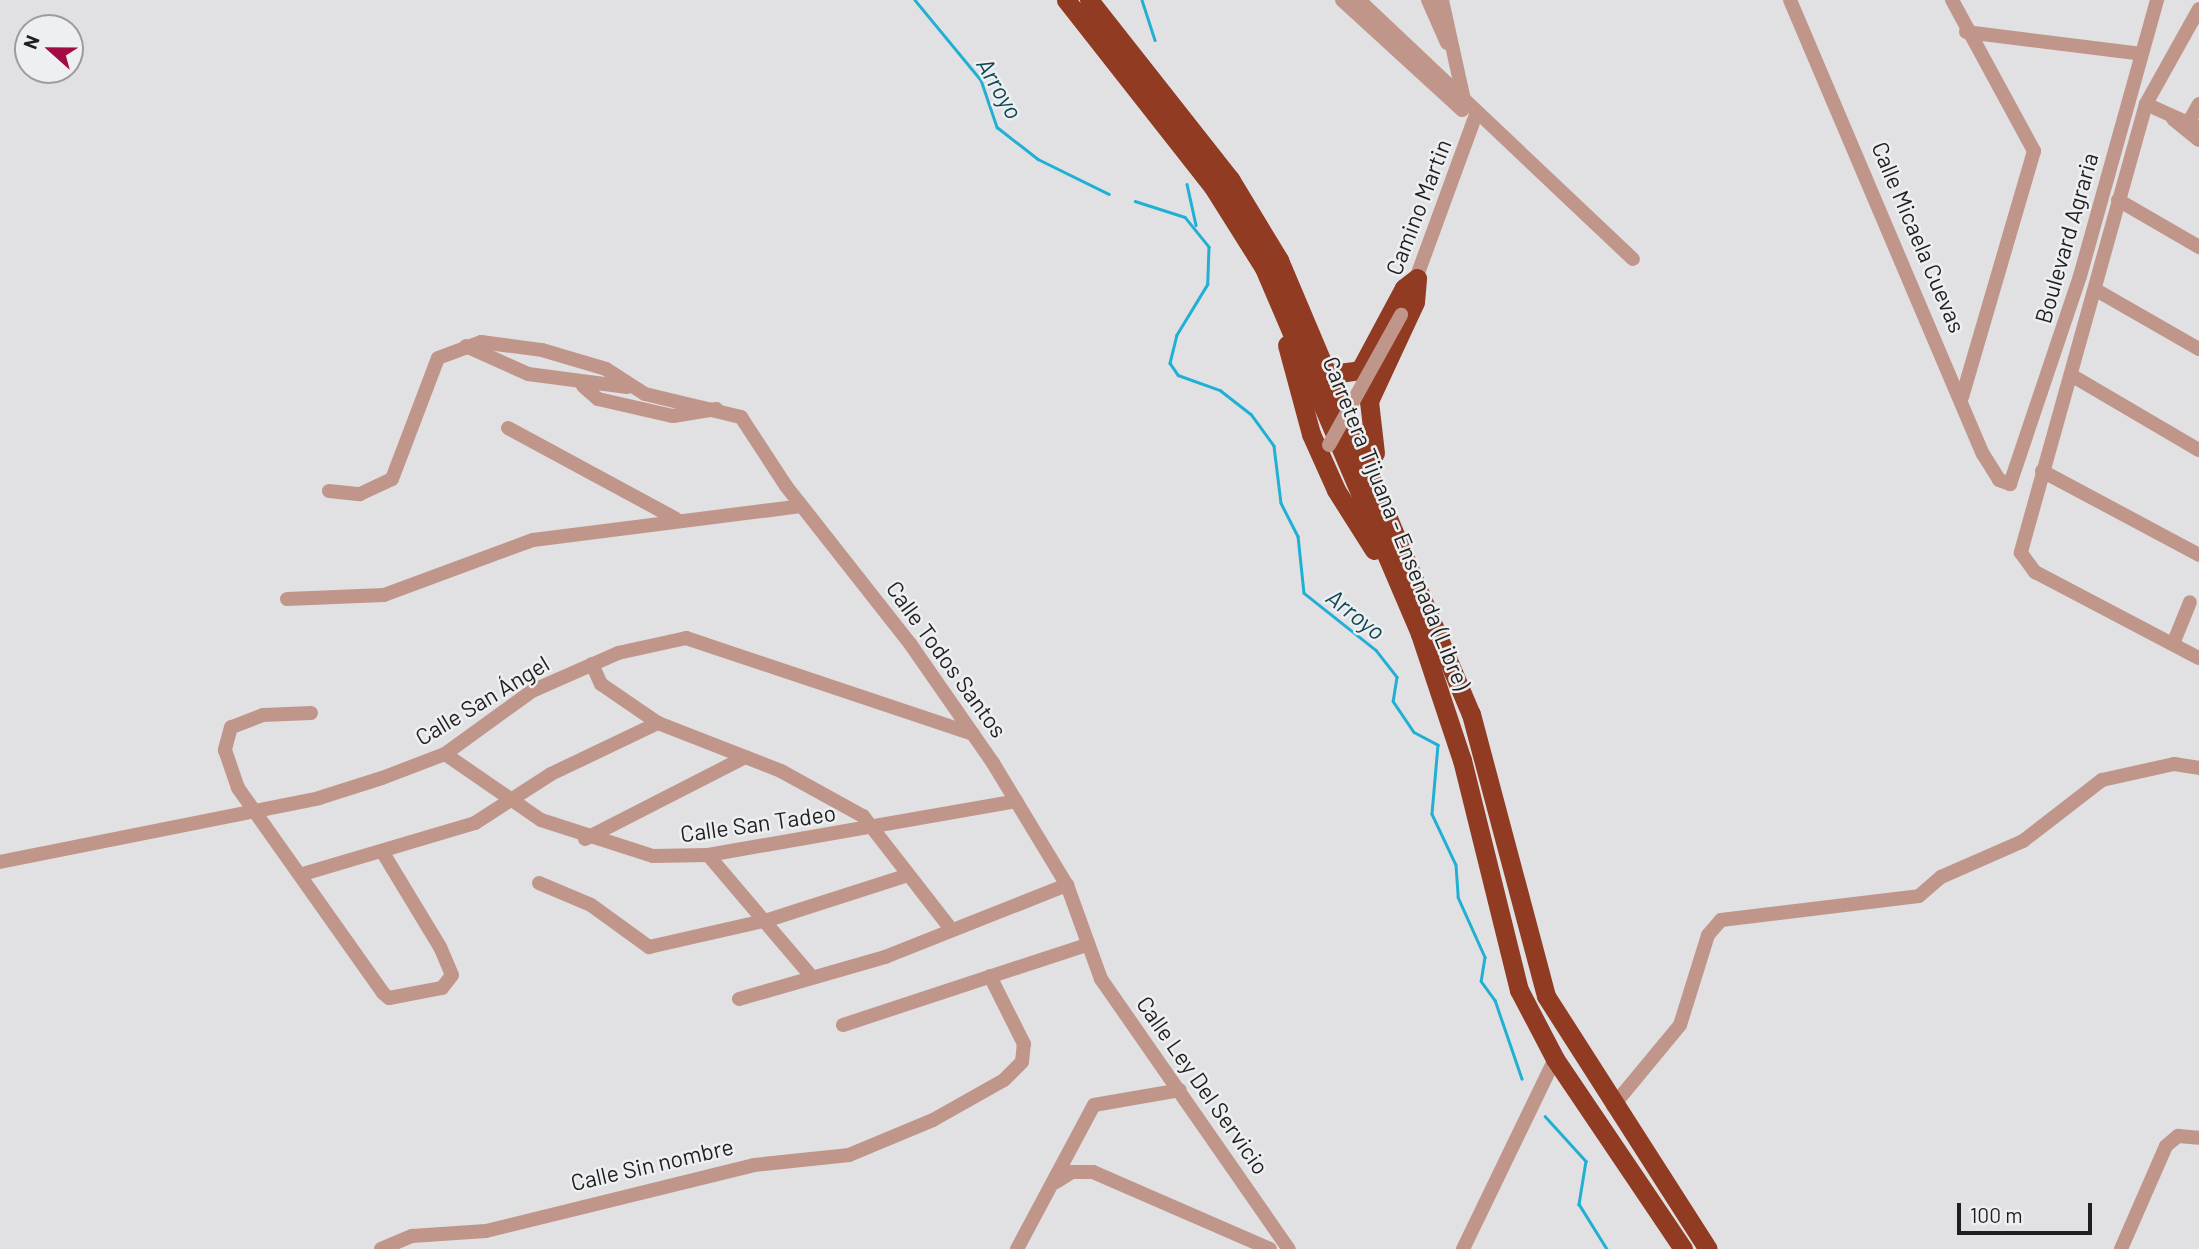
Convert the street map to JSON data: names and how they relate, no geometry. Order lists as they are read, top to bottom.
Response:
{
  "streets": {
    "highway": ["Carretera Tijuana - Ensenada (Libre)"],
    "street": [
      "Camino Martin",
      "Calle Micaela Cuevas",
      "Boulevard Agraria",
      "Calle Todos Santos",
      "Calle San Ángel",
      "Calle San Tadeo",
      "Calle Ley Del Servicio",
      "Calle Sin nombre"
    ]
  },
  "crossings": [
    ["Calle Micaela Cuevas", "Boulevard Agraria"],
    ["Calle Todos Santos", "Calle San Ángel"],
    ["Calle Todos Santos", "Calle San Tadeo"],
    ["Calle Todos Santos", "Calle Ley Del Servicio"],
    ["Calle San Ángel", "Calle San Tadeo"]
  ],
  "water": ["Arroyo"],
  "scale_bar": "100 m",
  "north": "left"
}
